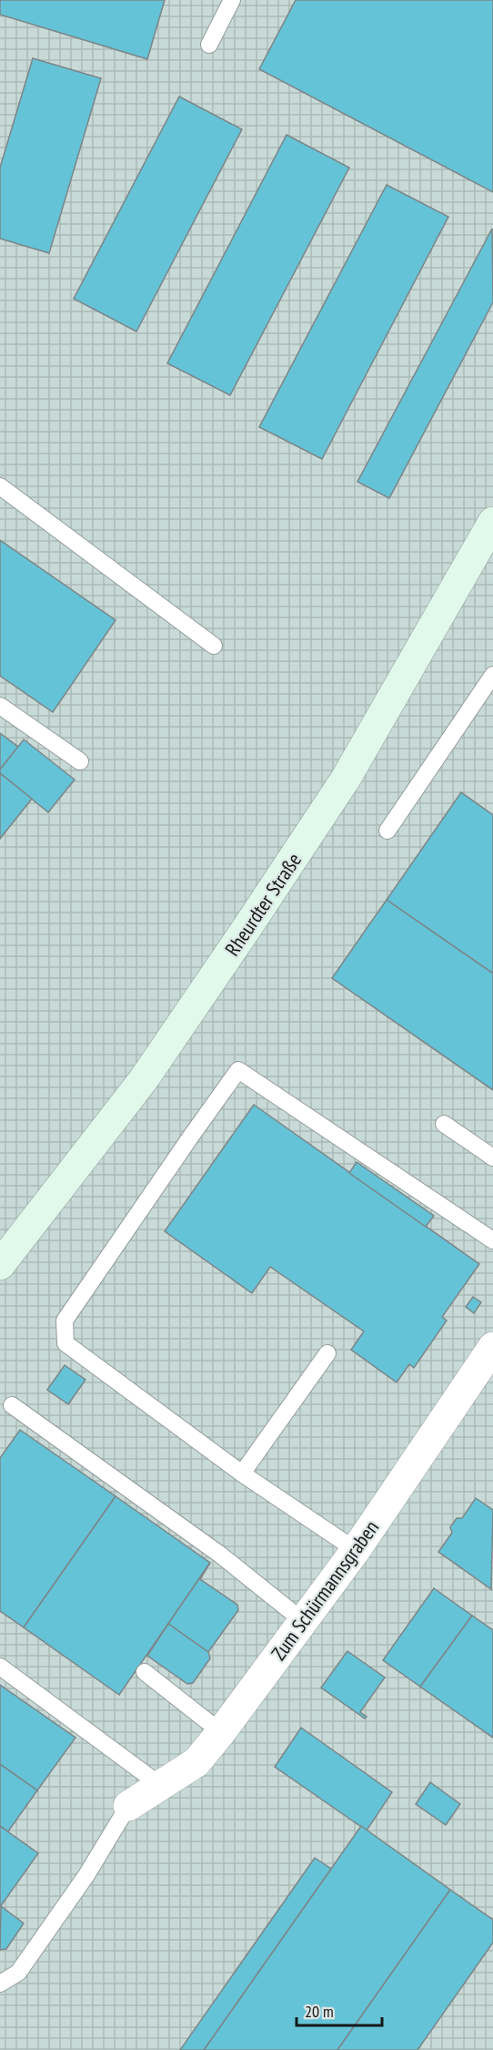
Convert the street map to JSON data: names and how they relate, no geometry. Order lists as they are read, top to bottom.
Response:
{
  "streets": {
    "main road": ["Rheurdter Straße"],
    "street": ["Zum Schürmannsgraben"]
  },
  "scale_bar": "20 m"
}
